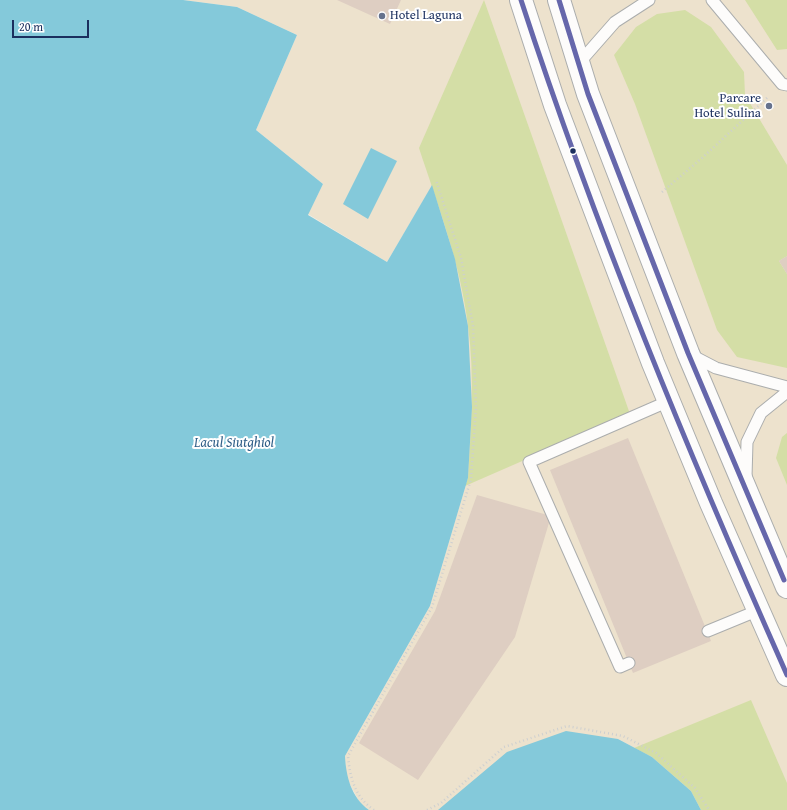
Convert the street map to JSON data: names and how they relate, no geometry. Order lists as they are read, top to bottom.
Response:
{
  "water": ["Lacul Siutghiol"],
  "places": ["Hotel Laguna", "Parcare Hotel Sulina"],
  "scale_bar": "20 m"
}
